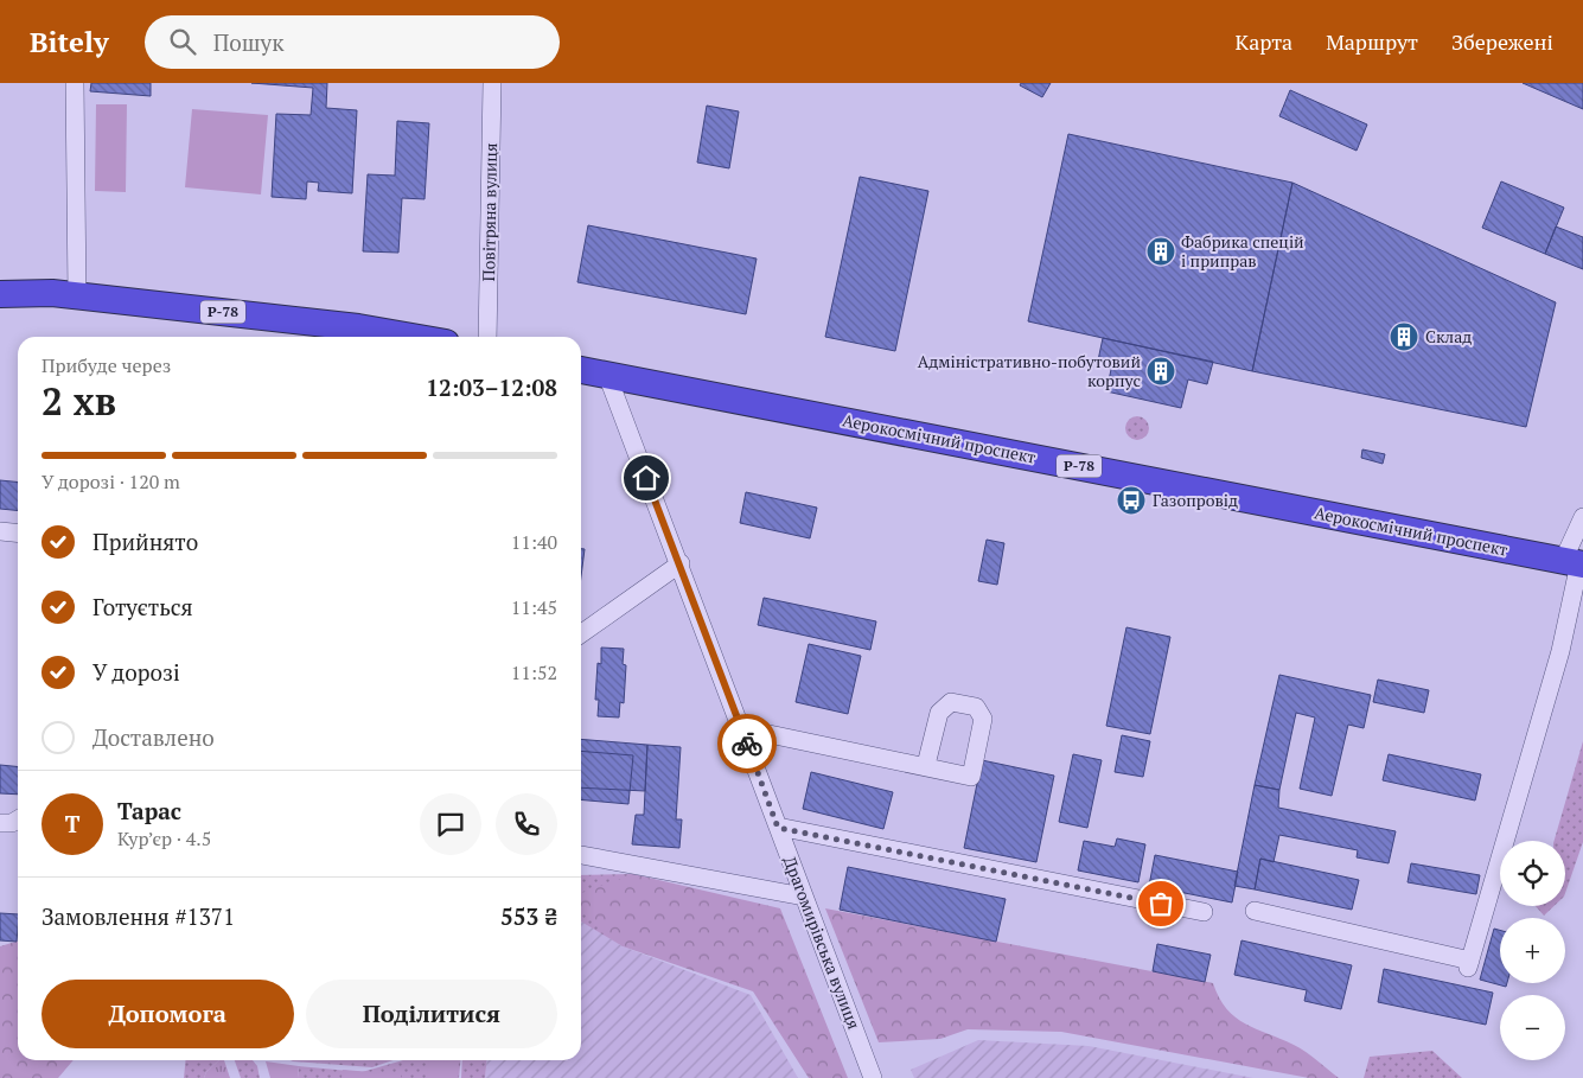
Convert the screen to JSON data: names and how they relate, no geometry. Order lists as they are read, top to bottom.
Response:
{
  "streets": {
    "highway": ["Р-78", "Аерокосмічний проспект"],
    "street": ["Повітряна вулиця", "Драгомирівська вулиця"]
  },
  "crossings": [
    ["Аерокосмічний проспект", "Драгомирівська вулиця"]
  ],
  "places": {
    "building": ["Фабрика спецій і приправ", "Склад", "Адміністративно-побутовий корпус"],
    "bus stop": ["Газопровiд"]
  },
  "page": {
    "header": "Bitely",
    "search": "Пошук",
    "nav": ["Карта", "Маршрут", "Збережені"],
    "heading": ["2 хв", "Прибуде через", "12:03–12:08"],
    "panel": [
      "Тарас",
      "Кур’єр · 4.5",
      "Замовлення #1371",
      "553 ₴"
    ],
    "bar": "У дорозі · 120 m",
    "list": [
      ["Прийнято", "11:40"],
      ["Готується", "11:45"],
      ["У дорозі", "11:52"],
      "Доставлено"
    ],
    "round": "Т",
    "map_buttons": ["+", "−"],
    "buttons": ["Допомога", "Поділитися"]
  }
}
